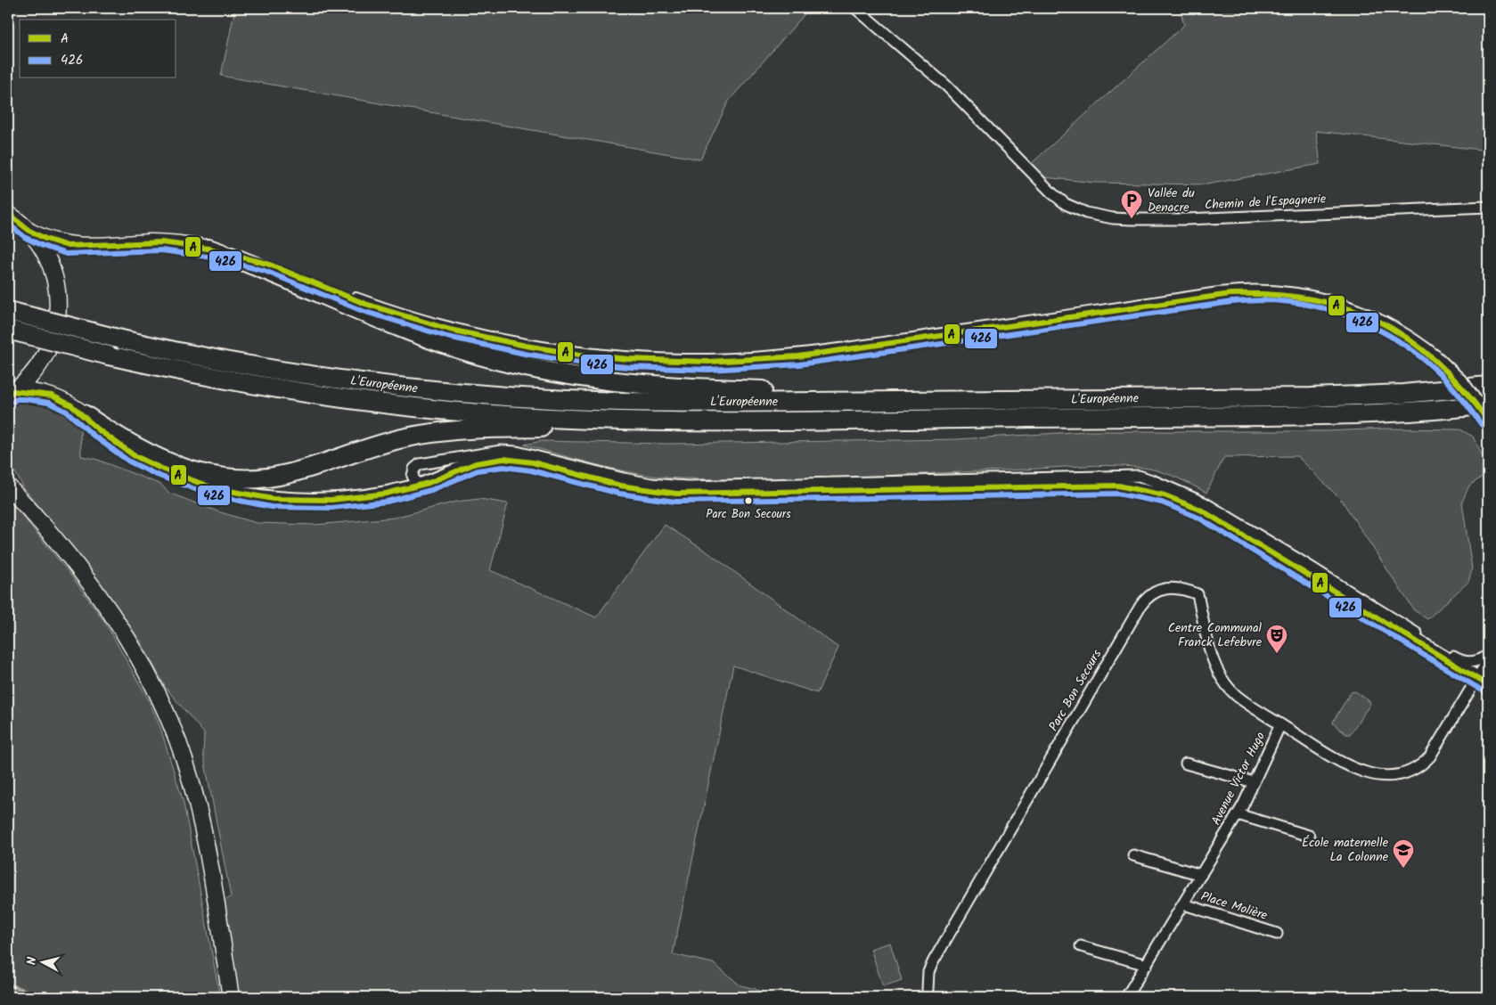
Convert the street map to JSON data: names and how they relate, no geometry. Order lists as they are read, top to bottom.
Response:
{
  "streets": {
    "highway": ["L'Européenne"],
    "street": [
      "Chemin de l'Espagnerie",
      "Parc Bon Secours",
      "Avenue Victor Hugo",
      "Place Molière"
    ]
  },
  "crossings": [
    ["Parc Bon Secours", "Avenue Victor Hugo"],
    ["Avenue Victor Hugo", "Place Molière"]
  ],
  "places": {
    "parking": ["Vallée du Denacre"],
    "other": ["Parc Bon Secours"],
    "theatre": ["Centre Communal Franck Lefebvre"],
    "school or university": ["École maternelle La Colonne"]
  },
  "lines": ["transit line A", "transit line 426"],
  "legend": ["A", "426"],
  "north": "left"
}
